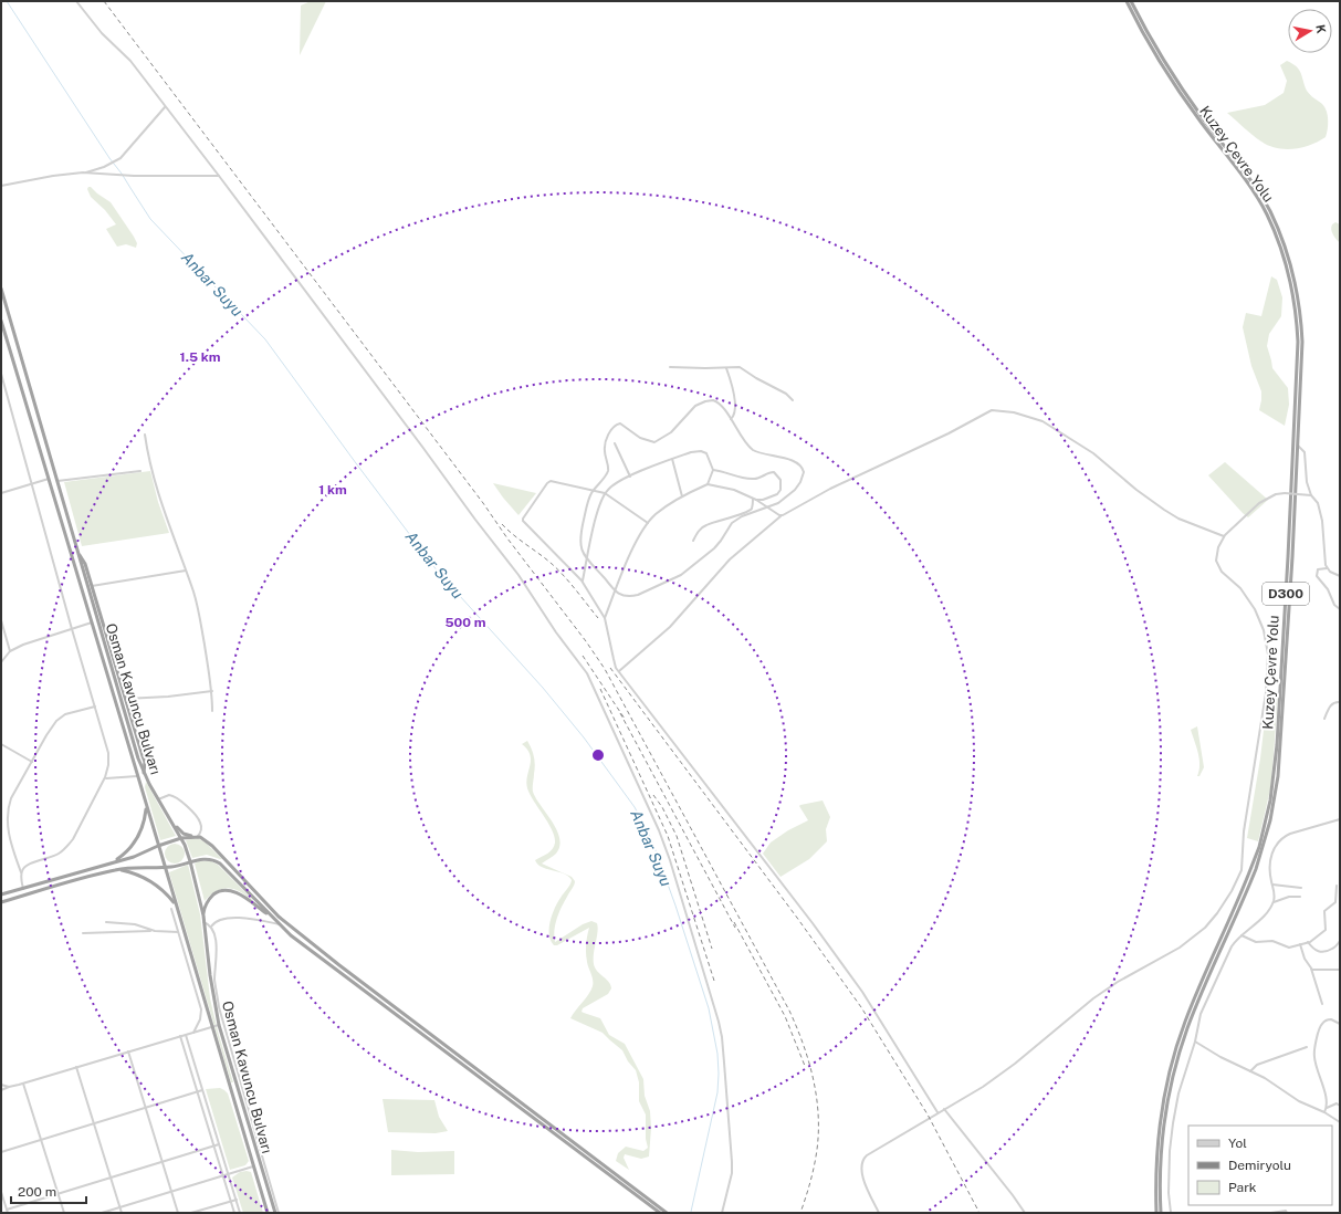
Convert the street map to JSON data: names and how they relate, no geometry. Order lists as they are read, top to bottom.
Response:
{
  "streets": {
    "highway": ["Kuzey Çevre Yolu", "D300", "Osman Kavuncu Bulvarı"]
  },
  "water": ["Anbar Suyu"],
  "legend": ["Yol", "Demiryolu", "Park"],
  "scale_bar": "200 m",
  "north": "right",
  "rings": ["1.5 km", "1 km", "500 m"]
}
